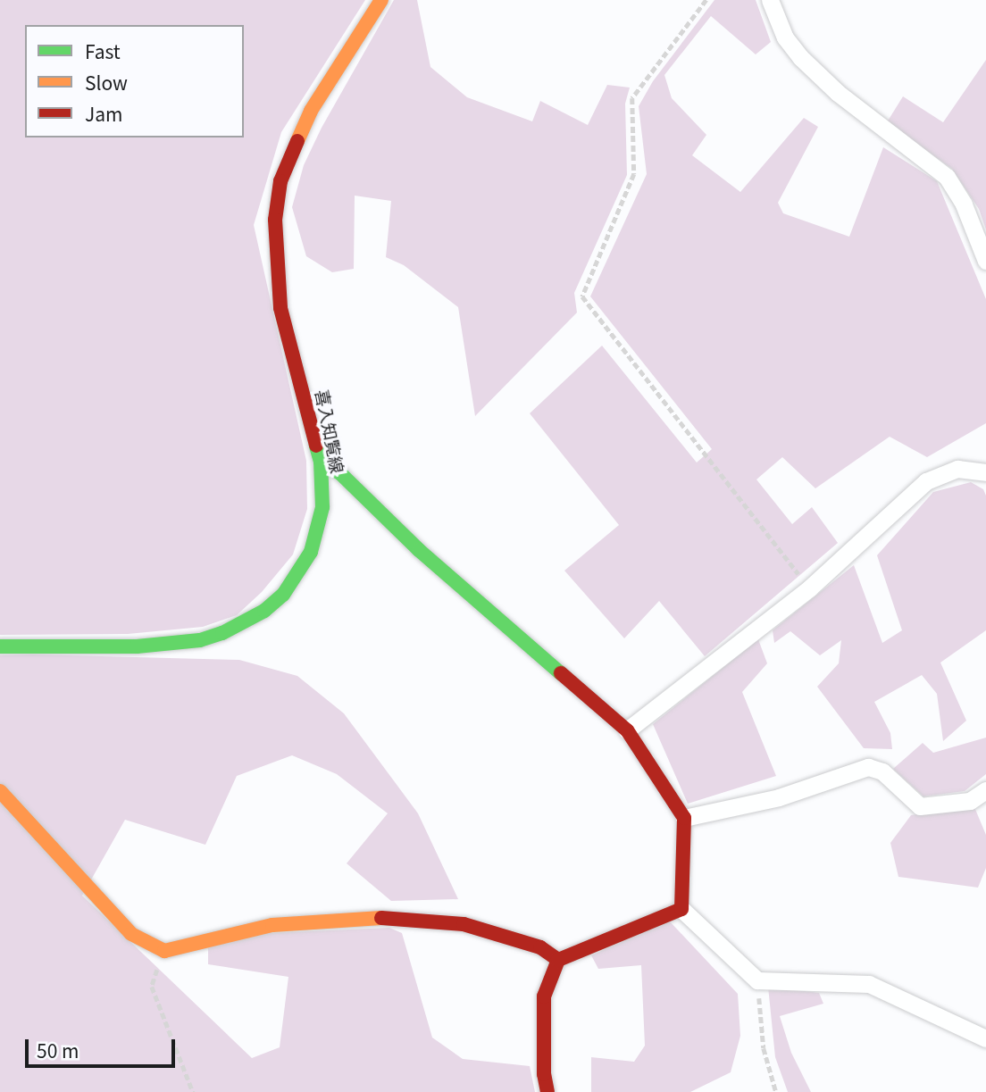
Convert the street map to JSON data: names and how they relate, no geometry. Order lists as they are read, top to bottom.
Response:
{
  "streets": {
    "street": ["喜入知覧線"]
  },
  "legend": ["Fast", "Slow", "Jam"],
  "scale_bar": "50 m"
}
